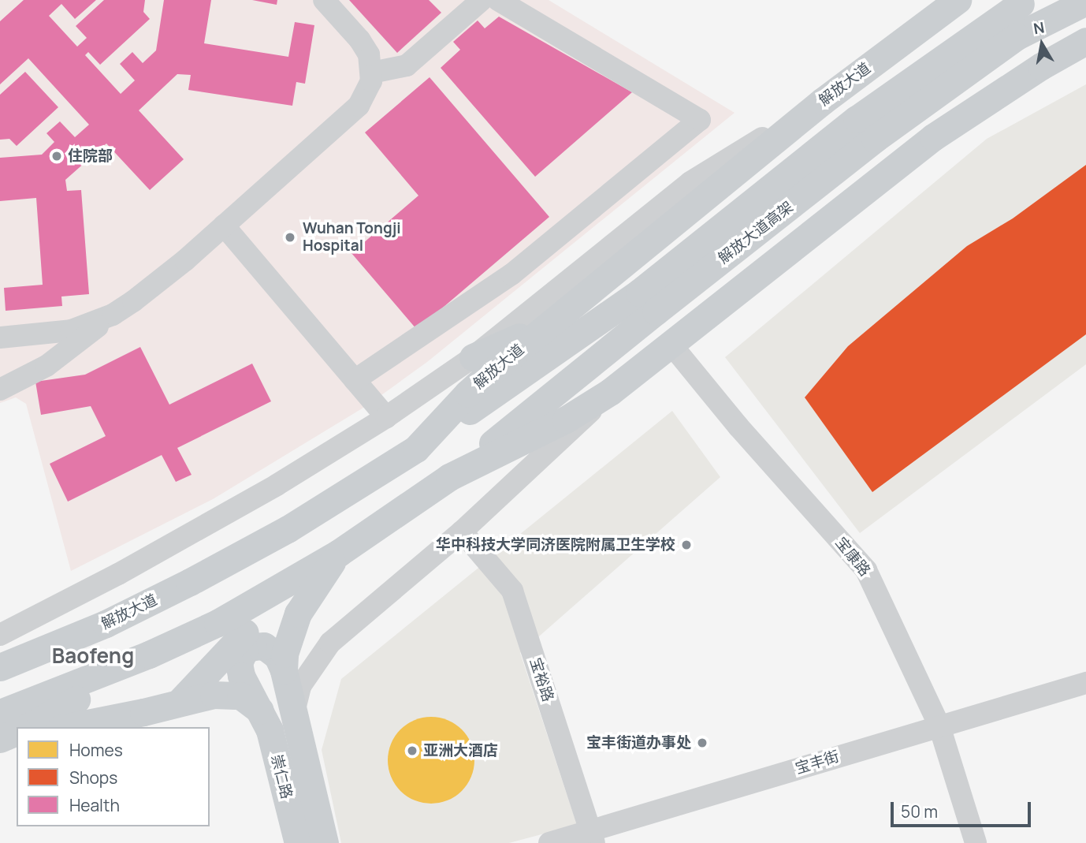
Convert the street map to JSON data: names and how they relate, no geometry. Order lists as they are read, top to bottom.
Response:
{
  "streets": {
    "main road": ["解放大道", "解放大道高架", "崇仁路"],
    "street": ["宝康路", "宝裕路", "宝丰街"]
  },
  "crossings": [
    ["解放大道", "解放大道高架"],
    ["宝康路", "宝丰街"],
    ["宝裕路", "宝丰街"]
  ],
  "districts": ["Baofeng"],
  "places": [
    "住院部",
    "Wuhan Tongji Hospital",
    "华中科技大学同济医院附属卫生学校",
    "宝丰街道办事处",
    "亚洲大酒店"
  ],
  "legend": ["Homes", "Shops", "Health"],
  "scale_bar": "50 m",
  "north": "top"
}
